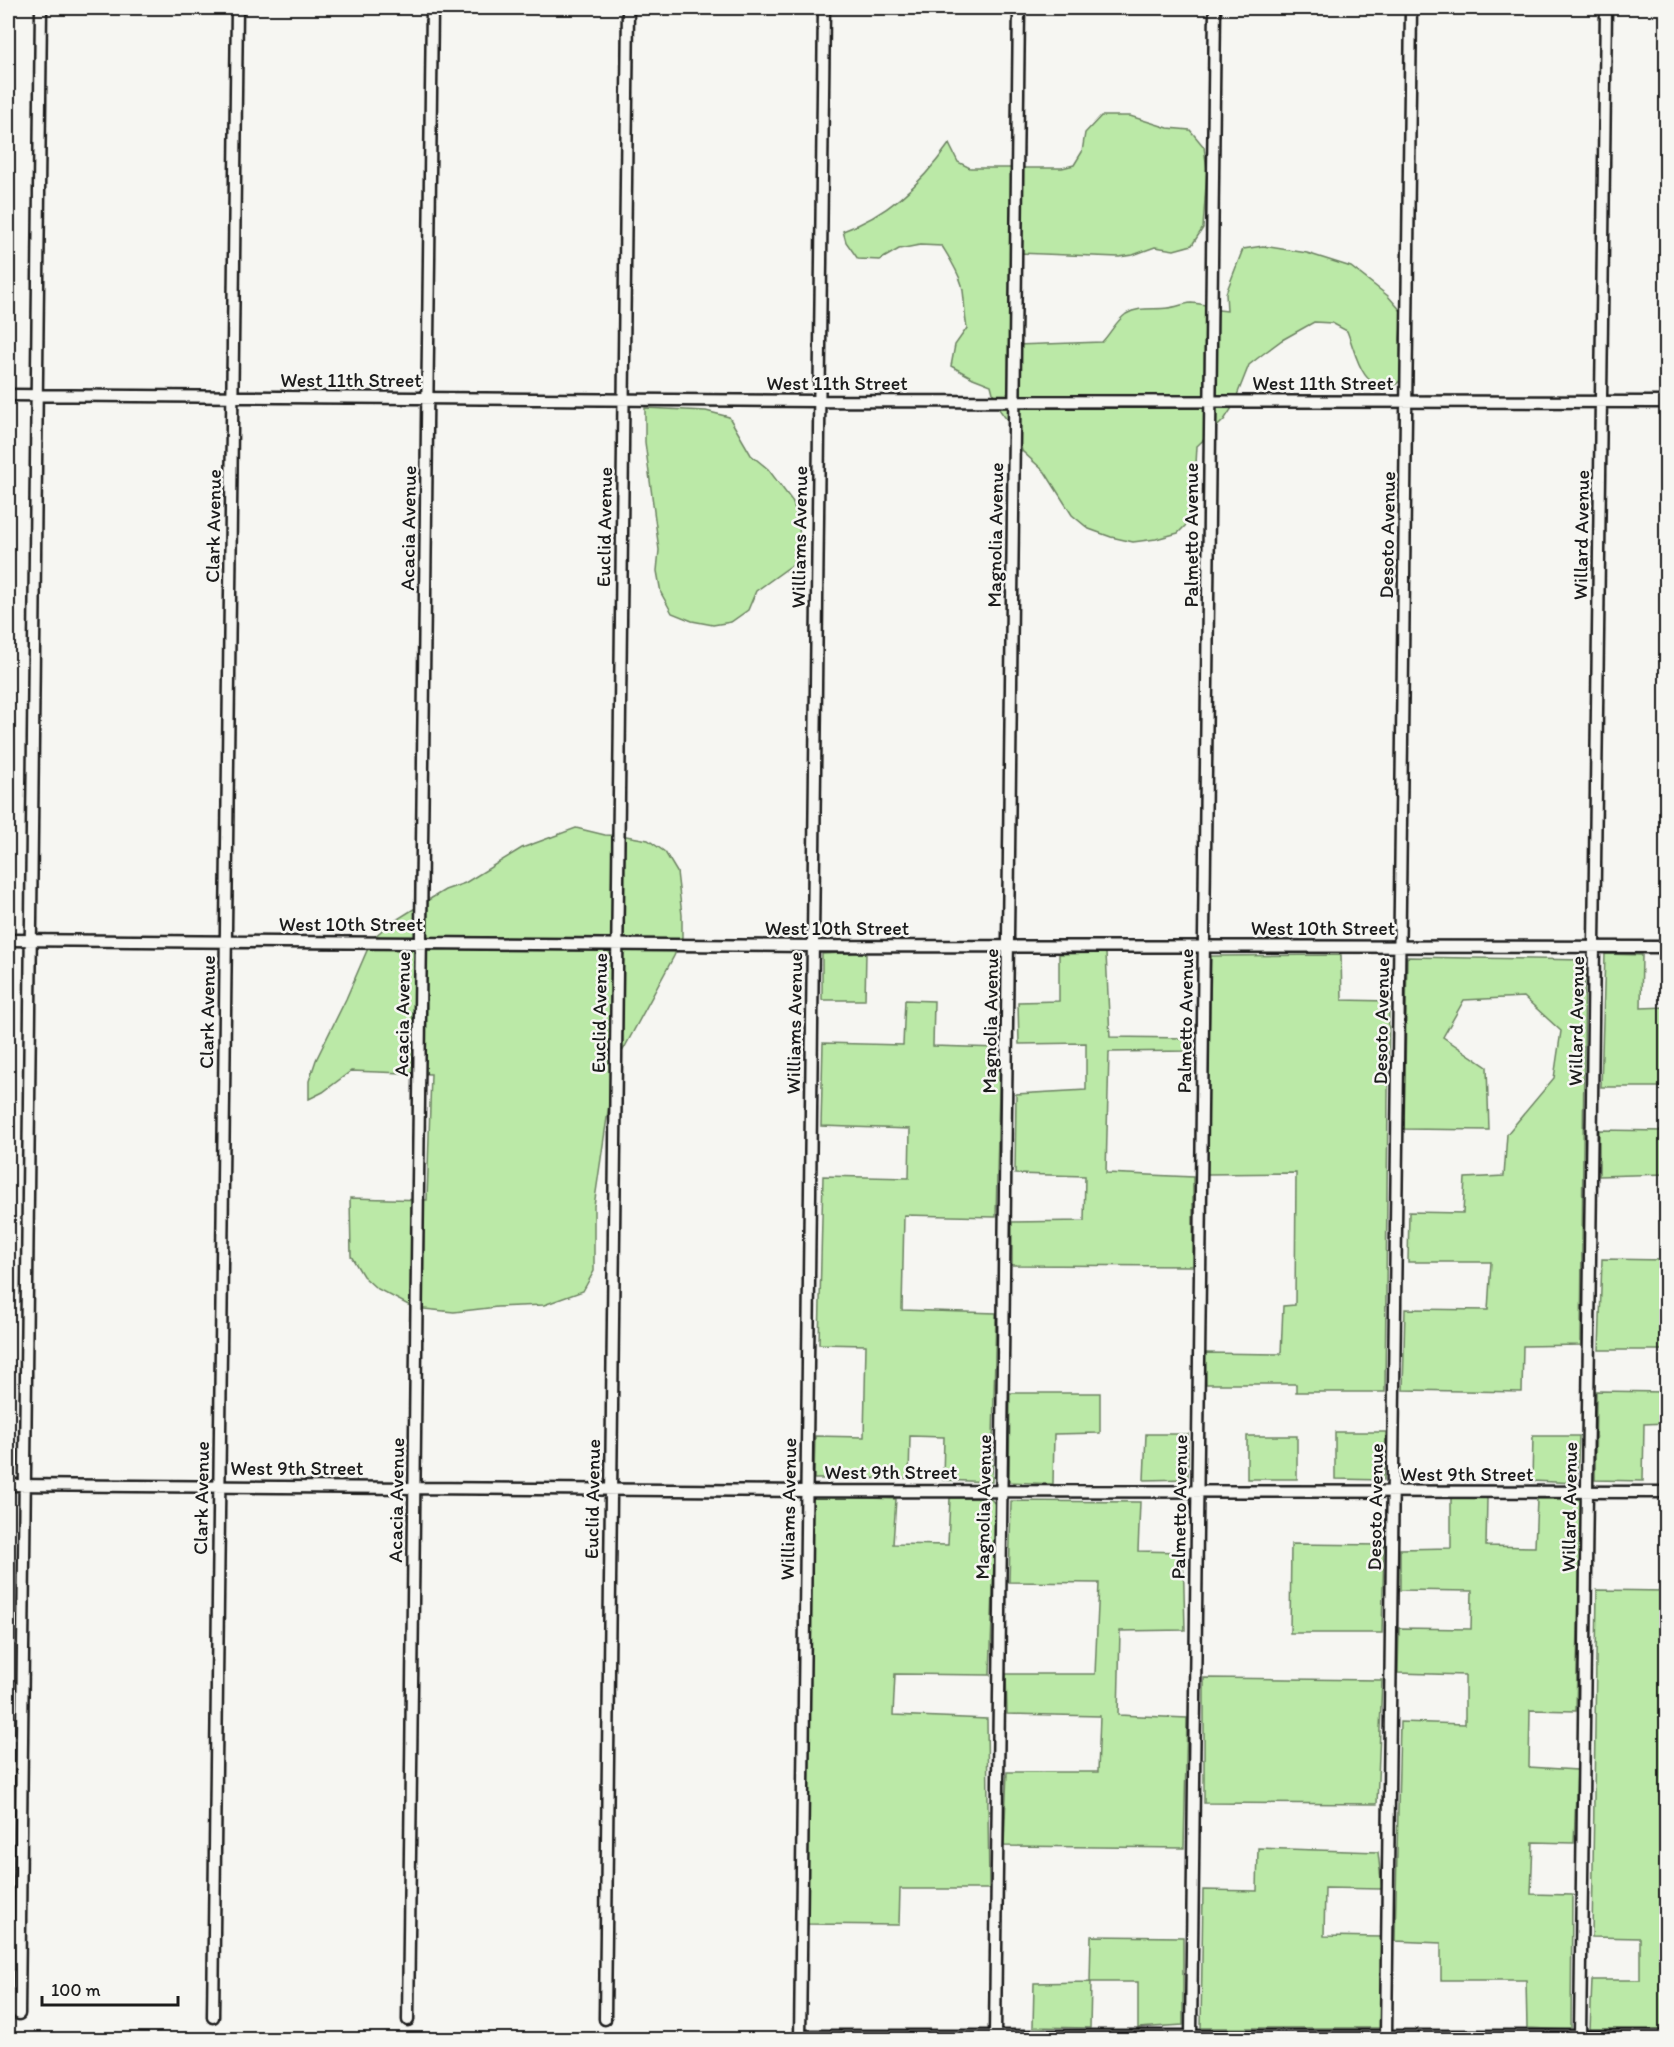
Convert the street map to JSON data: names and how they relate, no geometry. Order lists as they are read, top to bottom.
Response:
{
  "streets": {
    "street": [
      "West 11th Street",
      "Clark Avenue",
      "Euclid Avenue",
      "Acacia Avenue",
      "Magnolia Avenue",
      "Palmetto Avenue",
      "Desoto Avenue",
      "Willard Avenue",
      "Williams Avenue",
      "West 10th Street",
      "West 9th Street"
    ]
  },
  "crossings": [
    ["West 11th Street", "Clark Avenue"],
    ["West 11th Street", "Euclid Avenue"],
    ["West 11th Street", "Acacia Avenue"],
    ["West 11th Street", "Magnolia Avenue"],
    ["West 11th Street", "Palmetto Avenue"],
    ["West 11th Street", "Desoto Avenue"],
    ["West 11th Street", "Willard Avenue"],
    ["West 11th Street", "Williams Avenue"],
    ["Clark Avenue", "West 10th Street"],
    ["Clark Avenue", "West 9th Street"],
    ["Euclid Avenue", "West 10th Street"],
    ["Euclid Avenue", "West 9th Street"],
    ["Acacia Avenue", "West 10th Street"],
    ["Acacia Avenue", "West 9th Street"],
    ["Magnolia Avenue", "West 10th Street"],
    ["Magnolia Avenue", "West 9th Street"],
    ["Palmetto Avenue", "West 10th Street"],
    ["Palmetto Avenue", "West 9th Street"],
    ["Desoto Avenue", "West 10th Street"],
    ["Desoto Avenue", "West 9th Street"],
    ["Willard Avenue", "West 10th Street"],
    ["Willard Avenue", "West 9th Street"],
    ["Williams Avenue", "West 10th Street"],
    ["Williams Avenue", "West 9th Street"]
  ],
  "scale_bar": "100 m"
}
